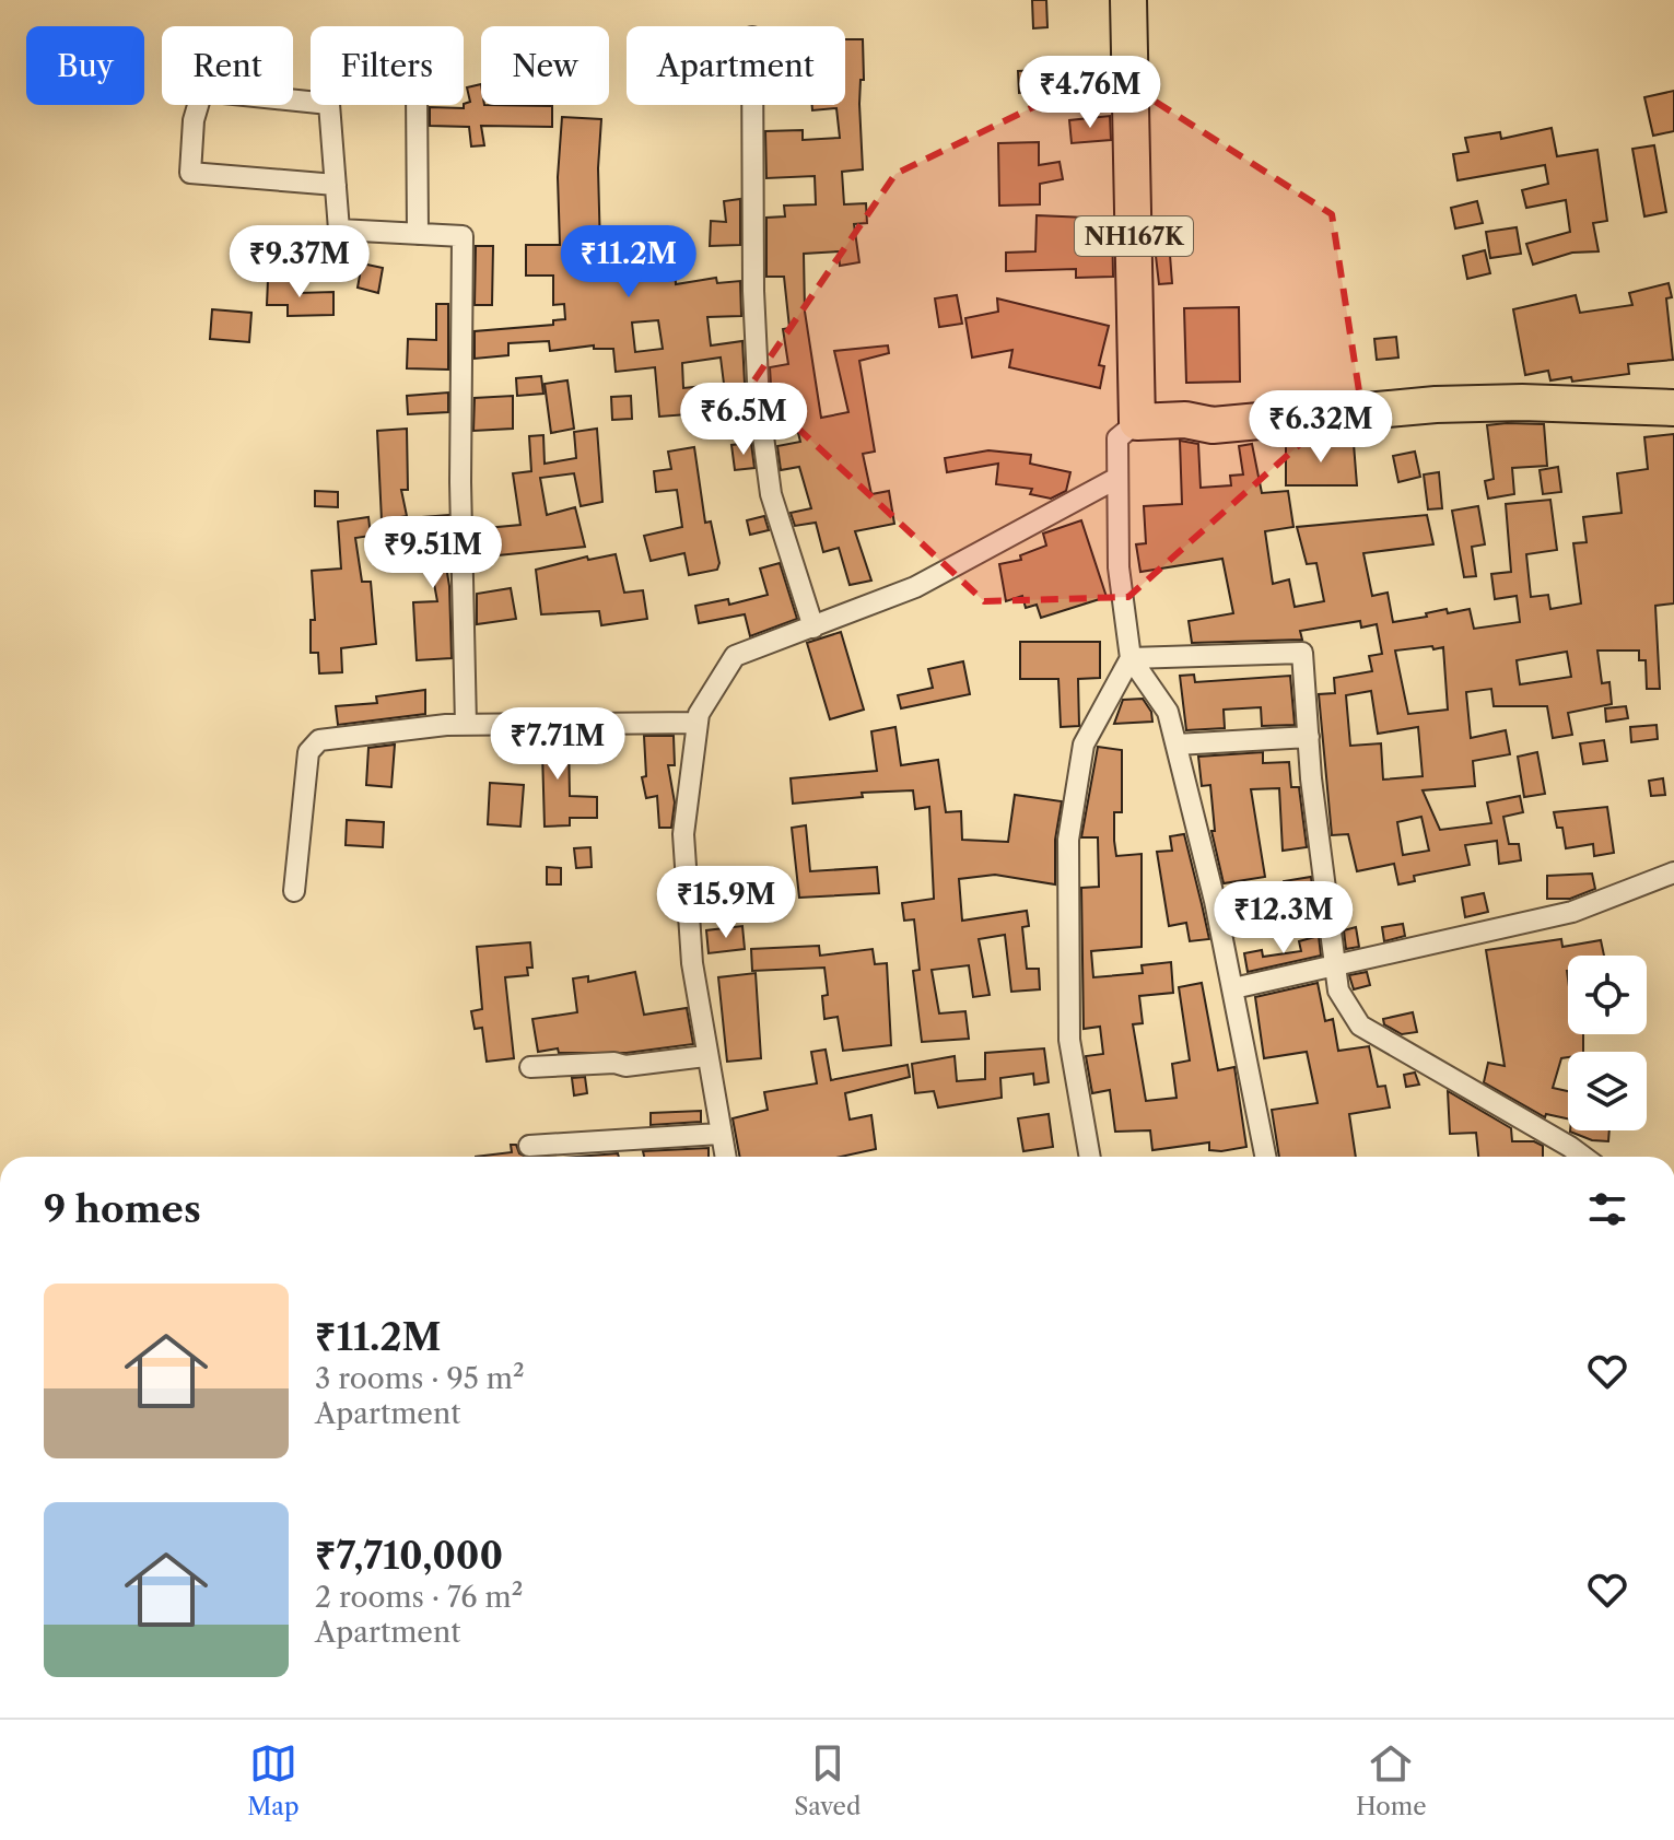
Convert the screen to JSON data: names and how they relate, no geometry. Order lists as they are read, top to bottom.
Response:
{
  "streets": {
    "highway": ["NH167K"]
  },
  "page": {
    "chip": [
      "Buy",
      "Rent",
      "Filters",
      "New",
      "Apartment"
    ],
    "price": [
      "₹4.76M",
      "₹9.37M",
      "₹11.2M",
      "₹6.5M",
      "₹6.32M",
      "₹9.51M",
      "₹7.71M",
      "₹15.9M",
      "₹12.3M"
    ],
    "heading": "9 homes",
    "list": [
      {
        "name": "₹11.2M",
        "note": "3 rooms · 95 m² · Apartment"
      },
      {
        "name": "₹7,710,000",
        "note": "2 rooms · 76 m² · Apartment"
      }
    ],
    "tabs": ["Map", "Saved", "Home"]
  }
}
